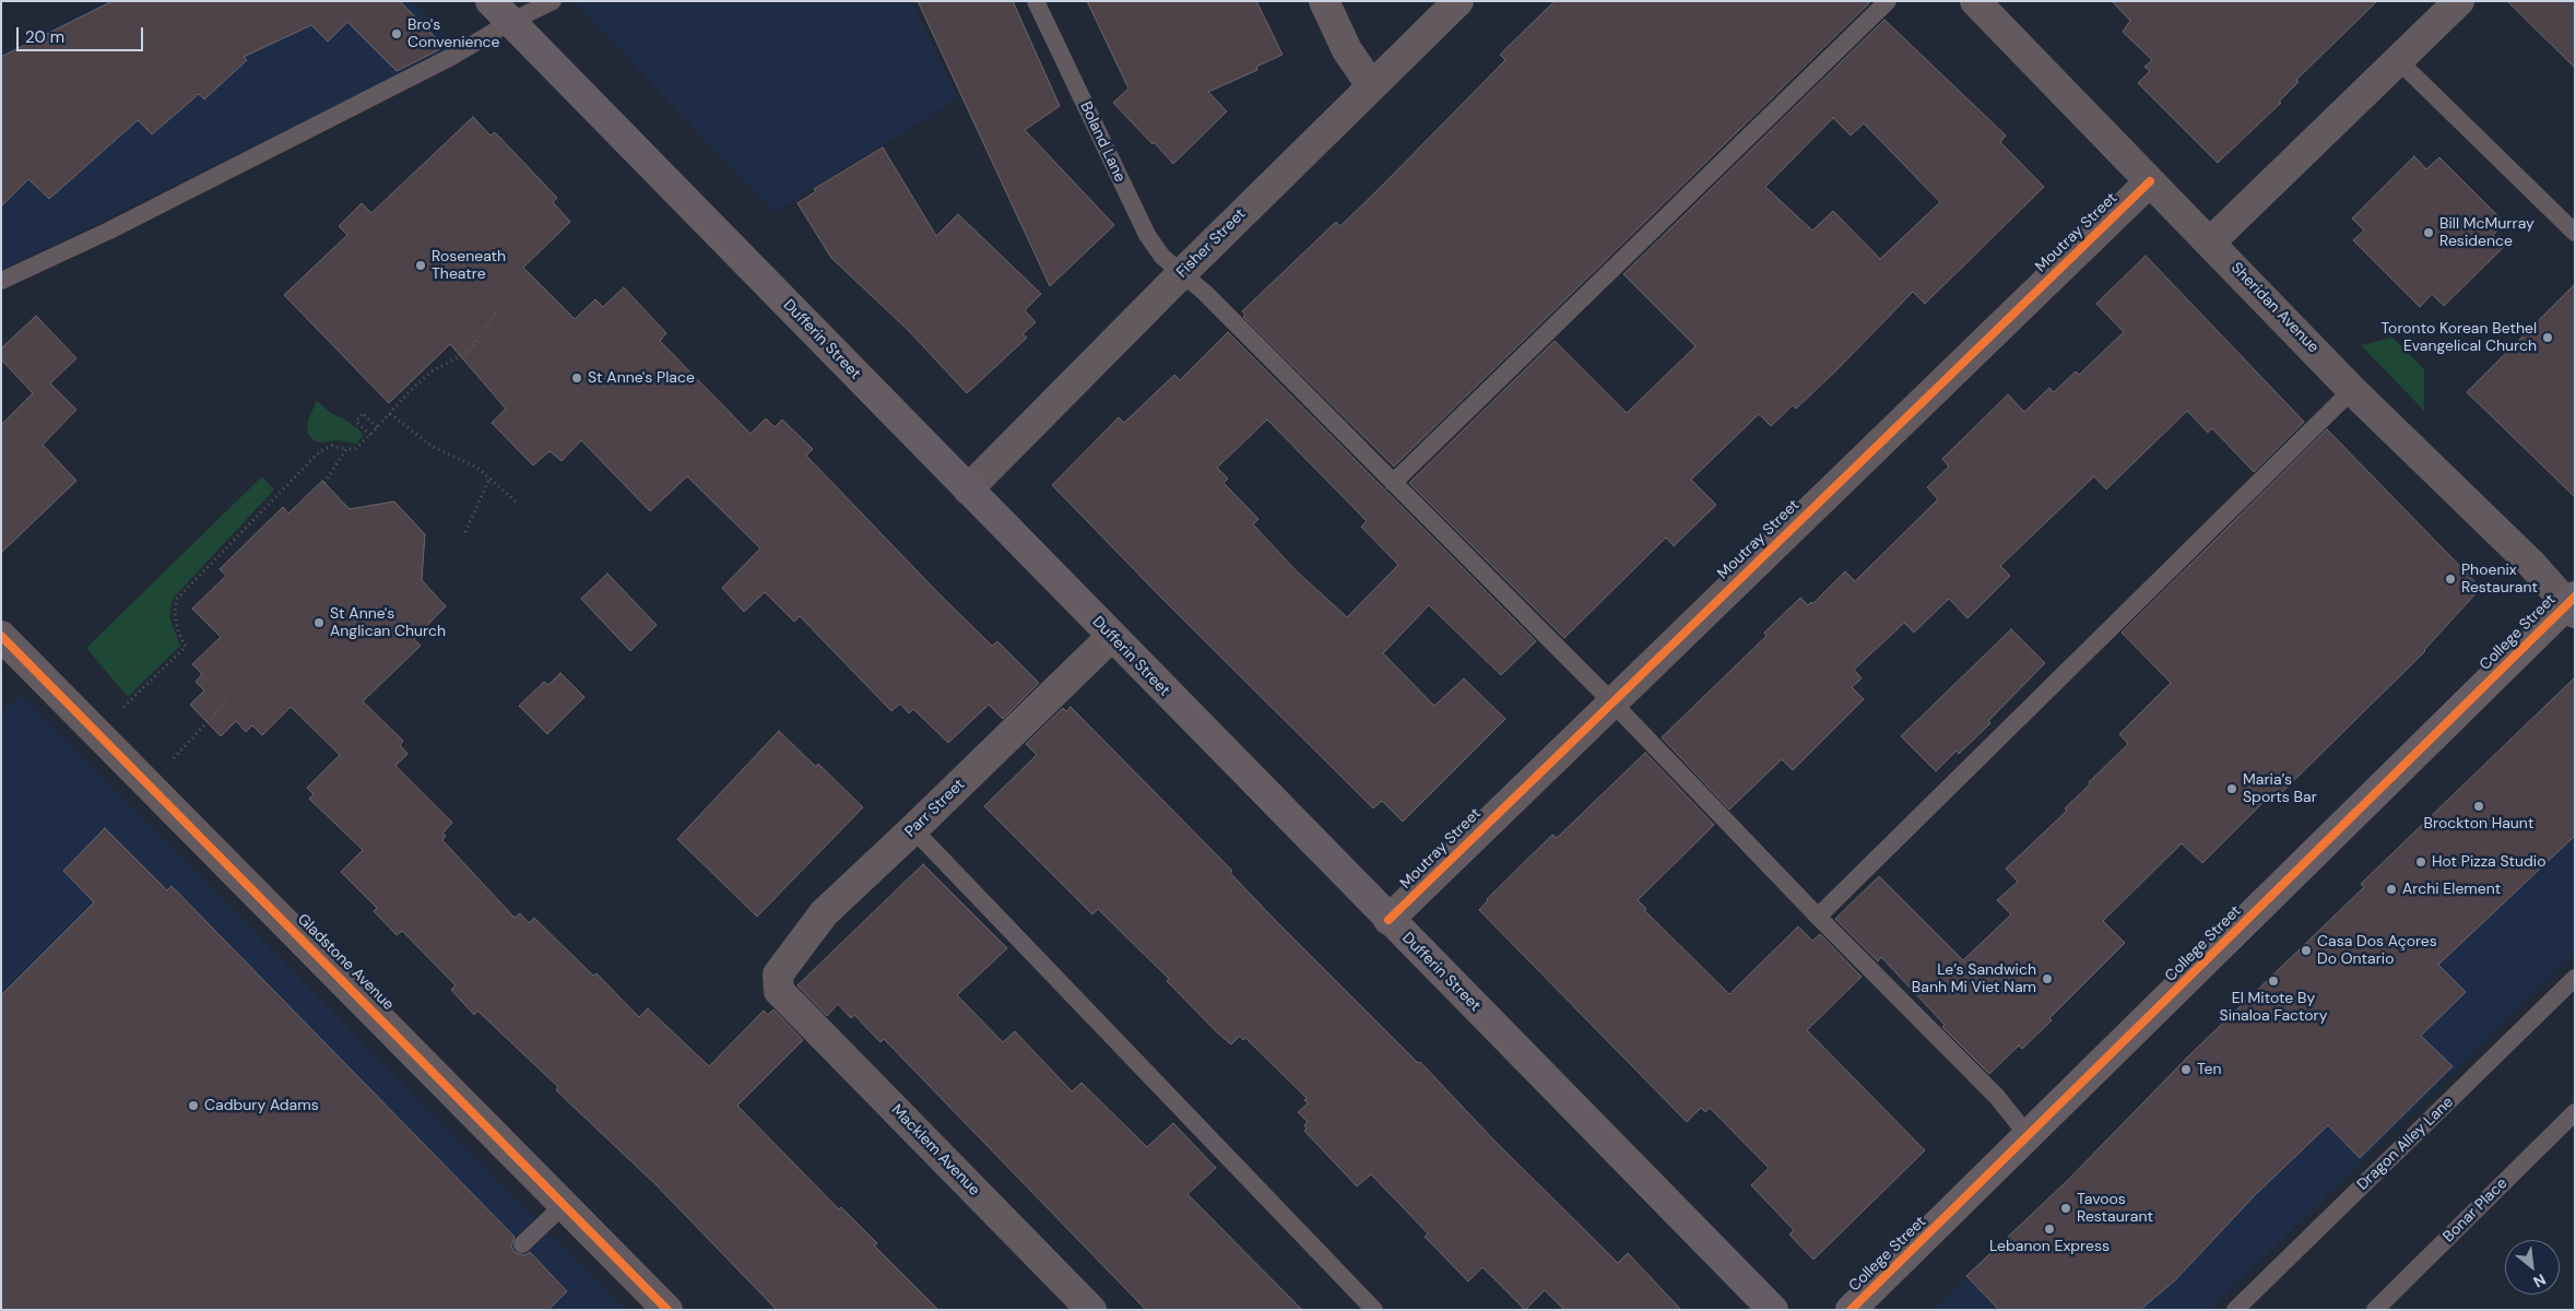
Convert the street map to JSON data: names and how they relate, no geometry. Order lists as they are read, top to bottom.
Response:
{
  "streets": {
    "main road": ["Dufferin Street", "College Street"],
    "street": [
      "Moutray Street",
      "Fisher Street",
      "Sheridan Avenue",
      "Parr Street",
      "Gladstone Avenue",
      "Macklem Avenue"
    ],
    "lane": ["Boland Lane", "Dragon Alley Lane", "Bonar Place"]
  },
  "crossings": [
    ["Boland Lane", "Moutray Street"],
    ["Boland Lane", "Fisher Street"],
    ["Boland Lane", "College Street"],
    ["Moutray Street", "Sheridan Avenue"],
    ["Moutray Street", "Dufferin Street"],
    ["Fisher Street", "Dufferin Street"],
    ["Sheridan Avenue", "College Street"],
    ["Dufferin Street", "Parr Street"],
    ["Parr Street", "Macklem Avenue"]
  ],
  "places": [
    "Bro's Convenience",
    "Bill McMurray Residence",
    "Roseneath Theatre",
    "Toronto Korean Bethel Evangelical Church",
    "St Anne's Place",
    "Phoenix Restaurant",
    "St Anne's Anglican Church",
    "Maria’s Sports Bar",
    "Brockton Haunt",
    "Hot Pizza Studio",
    "Archi Element",
    "Casa Dos Açores Do Ontario",
    "Le’s Sandwich Banh Mi Viet Nam",
    "El Mitote By Sinaloa Factory",
    "Ten",
    "Cadbury Adams",
    "Tavoos Restaurant",
    "Lebanon Express"
  ],
  "scale_bar": "20 m",
  "north": "bottom right"
}
